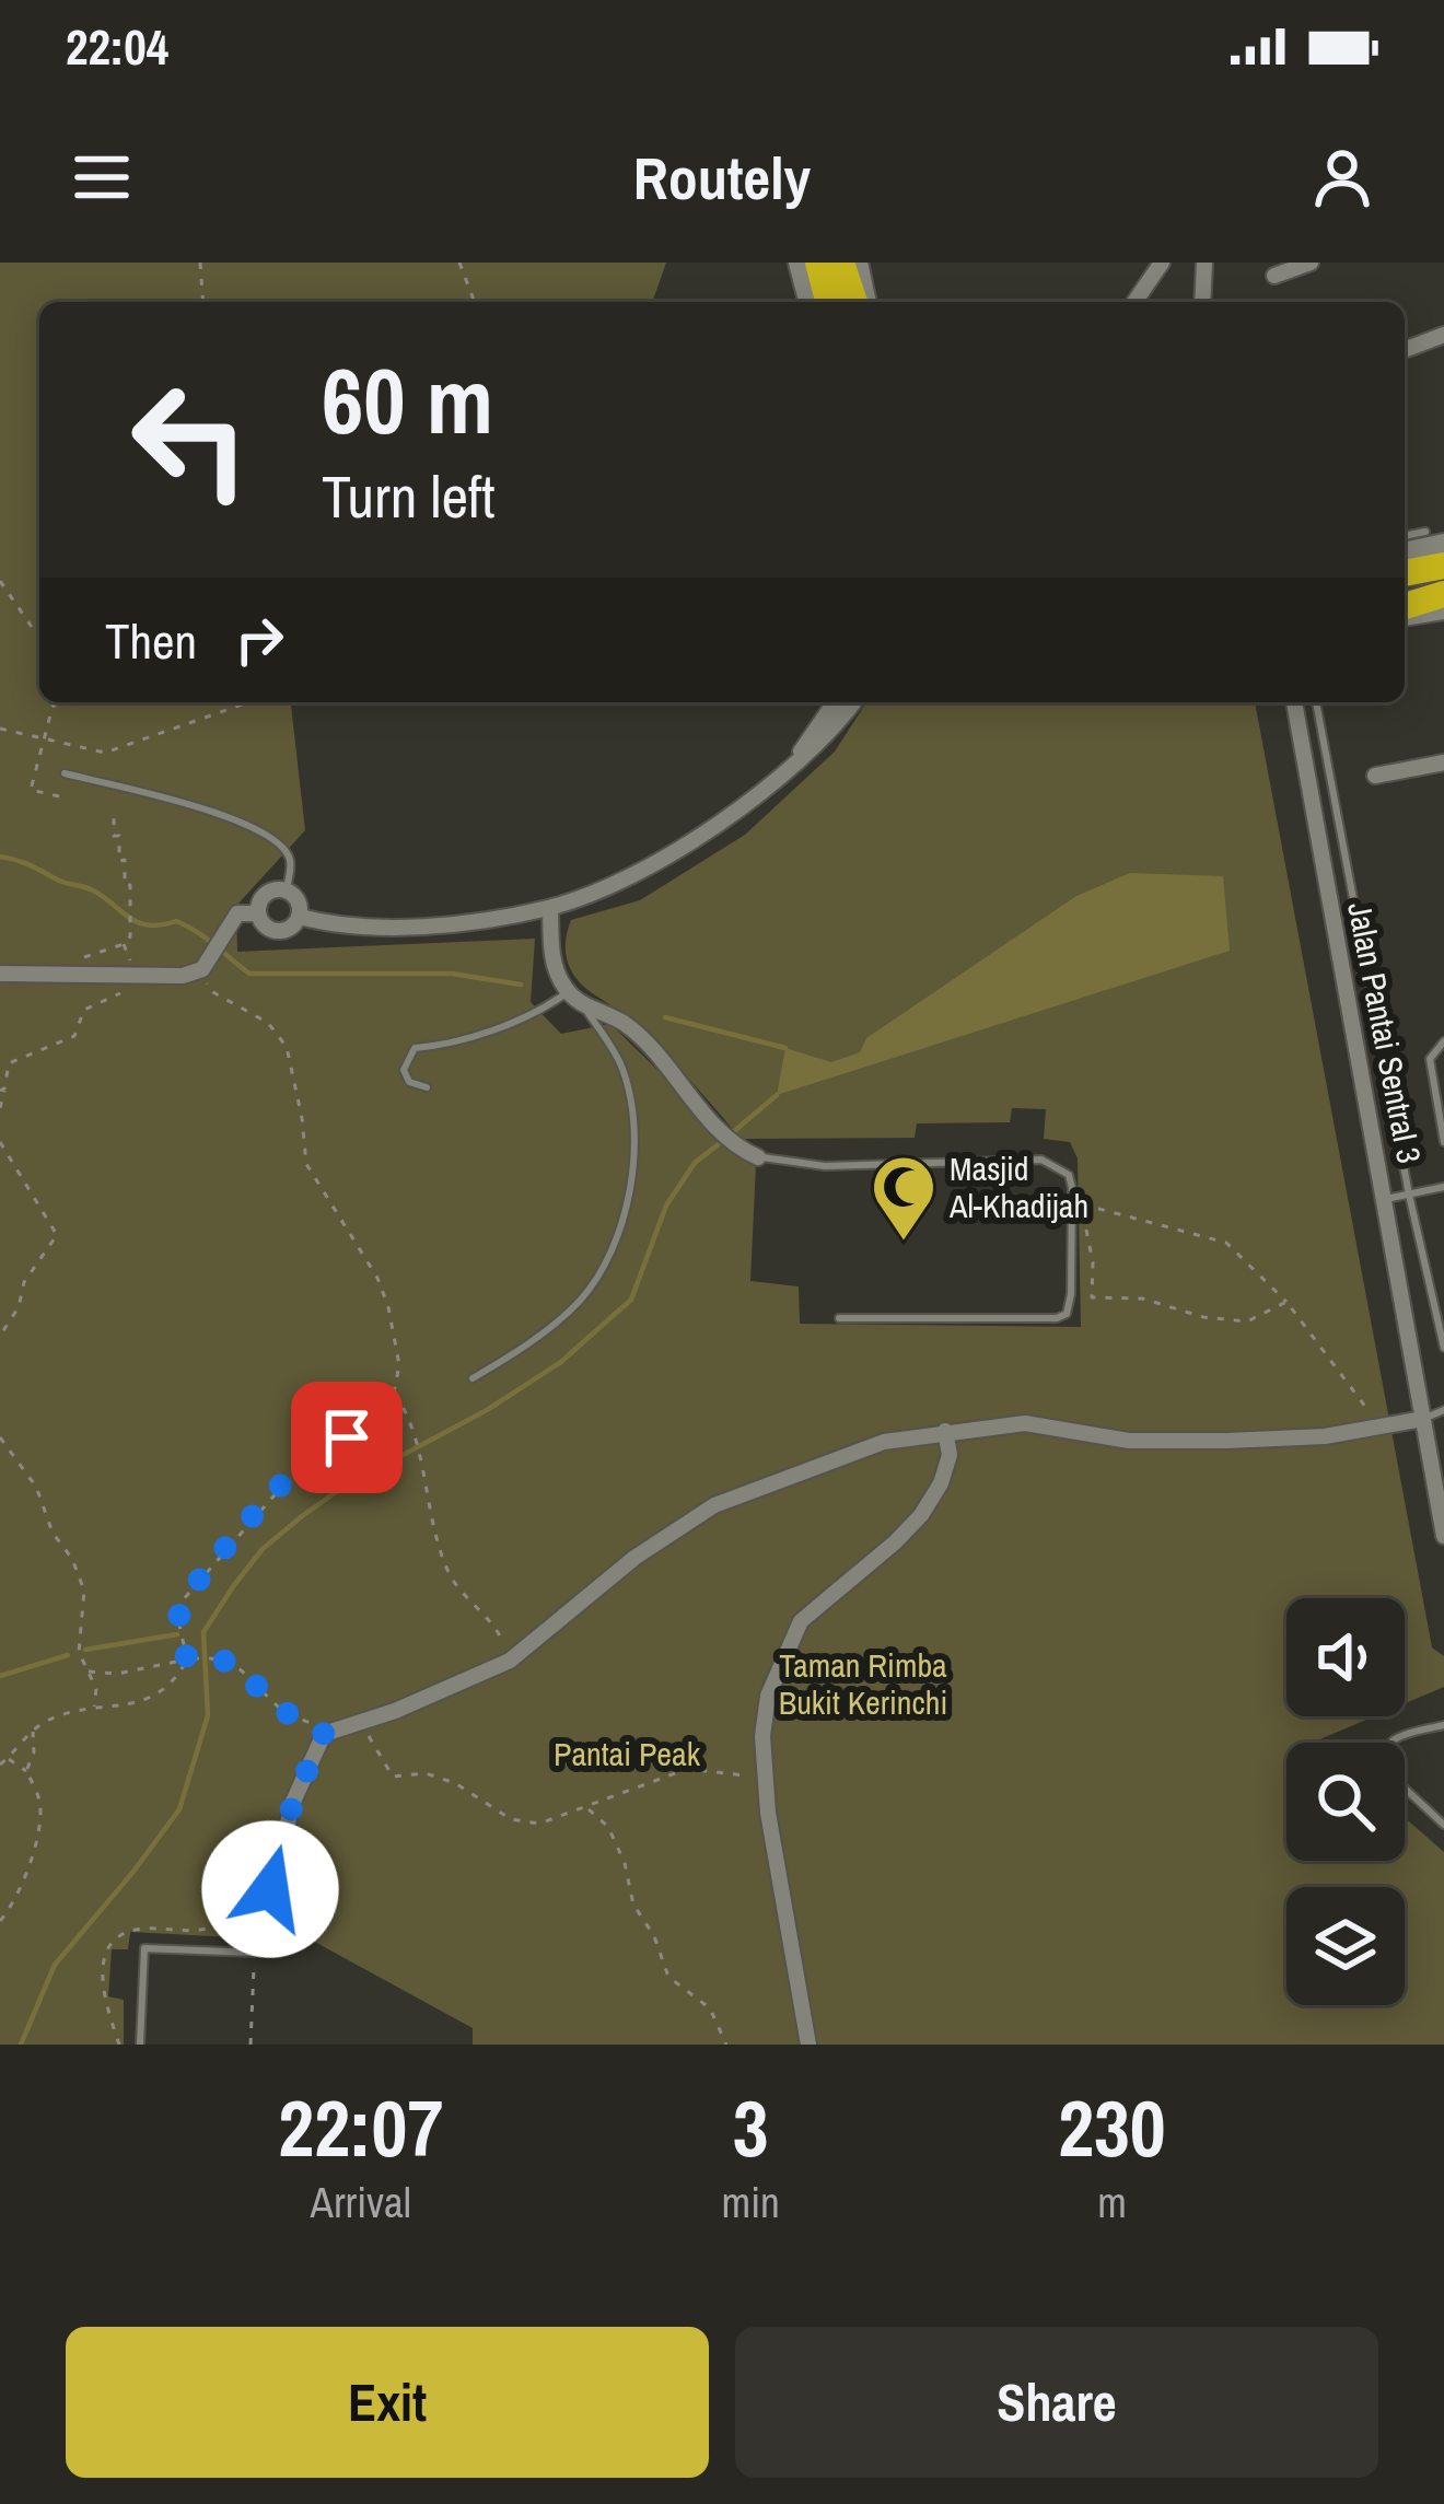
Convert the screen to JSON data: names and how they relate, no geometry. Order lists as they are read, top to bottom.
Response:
{
  "streets": {
    "street": ["Jalan Pantai Sentral 3"]
  },
  "parks": ["Taman Rimba Bukit Kerinchi", "Pantai Peak"],
  "places": {
    "mosque": ["Masjid Al-Khadijah"]
  },
  "page": {
    "status": "22:04",
    "header": "Routely",
    "turn": ["60 m", "Turn left"],
    "then": "Then",
    "eta": [
      "22:07",
      "Arrival",
      "3",
      "min",
      "230",
      "m"
    ],
    "buttons": ["Exit", "Share"]
  }
}
